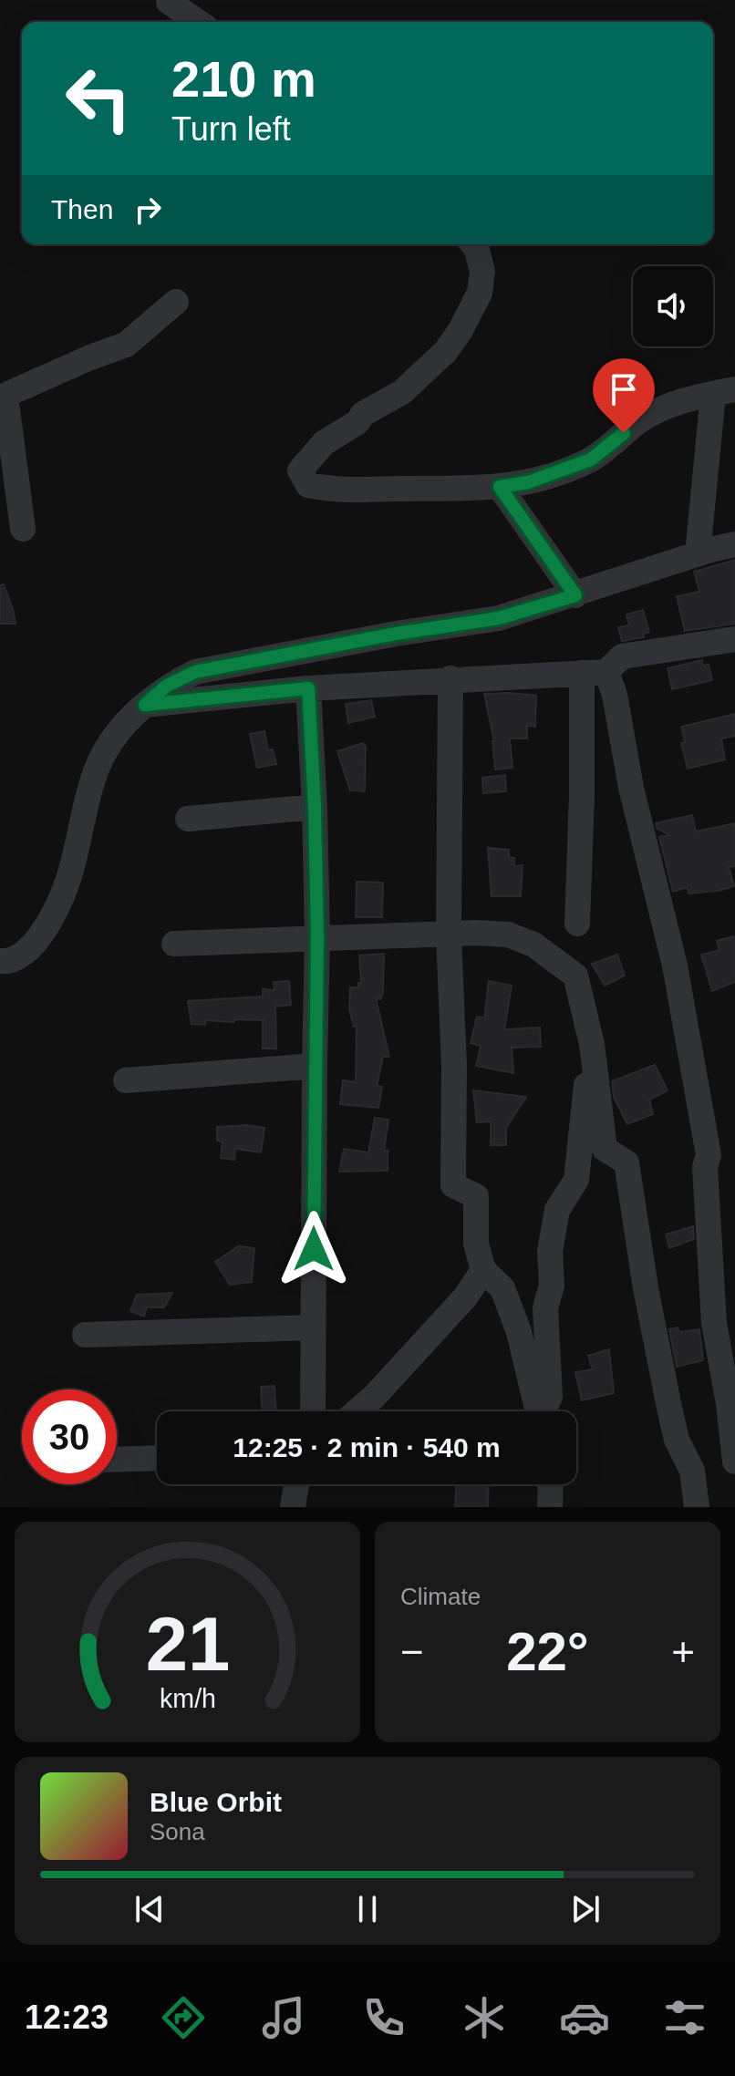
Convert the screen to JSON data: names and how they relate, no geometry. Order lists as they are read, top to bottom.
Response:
{
  "page": {
    "turn": ["210 m", "Turn left"],
    "then": "Then",
    "limit": "30",
    "trip": "12:25 · 2 min · 540 m",
    "tile": "Climate",
    "heat": ["−", "22°", "+"],
    "song": ["Blue Orbit", "Sona"],
    "tabs": "12:23",
    "gauge": ["21", "km/h"]
  }
}
